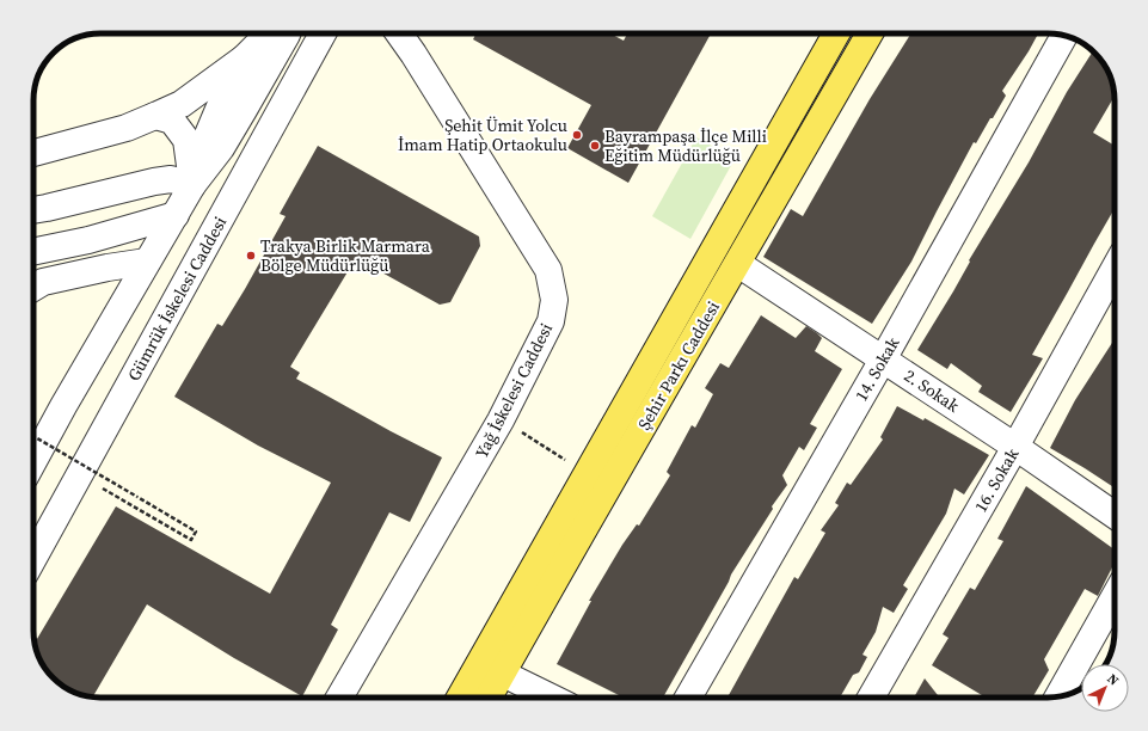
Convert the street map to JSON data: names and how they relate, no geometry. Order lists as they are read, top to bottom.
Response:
{
  "streets": {
    "main road": ["Şehir Parkı Caddesi"],
    "street": [
      "Gümrük İskelesi Caddesi",
      "14. Sokak",
      "Yağ İskelesi Caddesi",
      "2. Sokak",
      "16. Sokak"
    ]
  },
  "crossings": [
    ["Şehir Parkı Caddesi", "2. Sokak"],
    ["14. Sokak", "2. Sokak"],
    ["2. Sokak", "16. Sokak"]
  ],
  "places": ["Şehit Ümit Yolcu İmam Hatip Ortaokulu", "Bayrampaşa İlçe Milli Eğitim Müdürlüğü", "Trakya Birlik Marmara Bölge Müdürlüğü"],
  "north": "top right"
}
